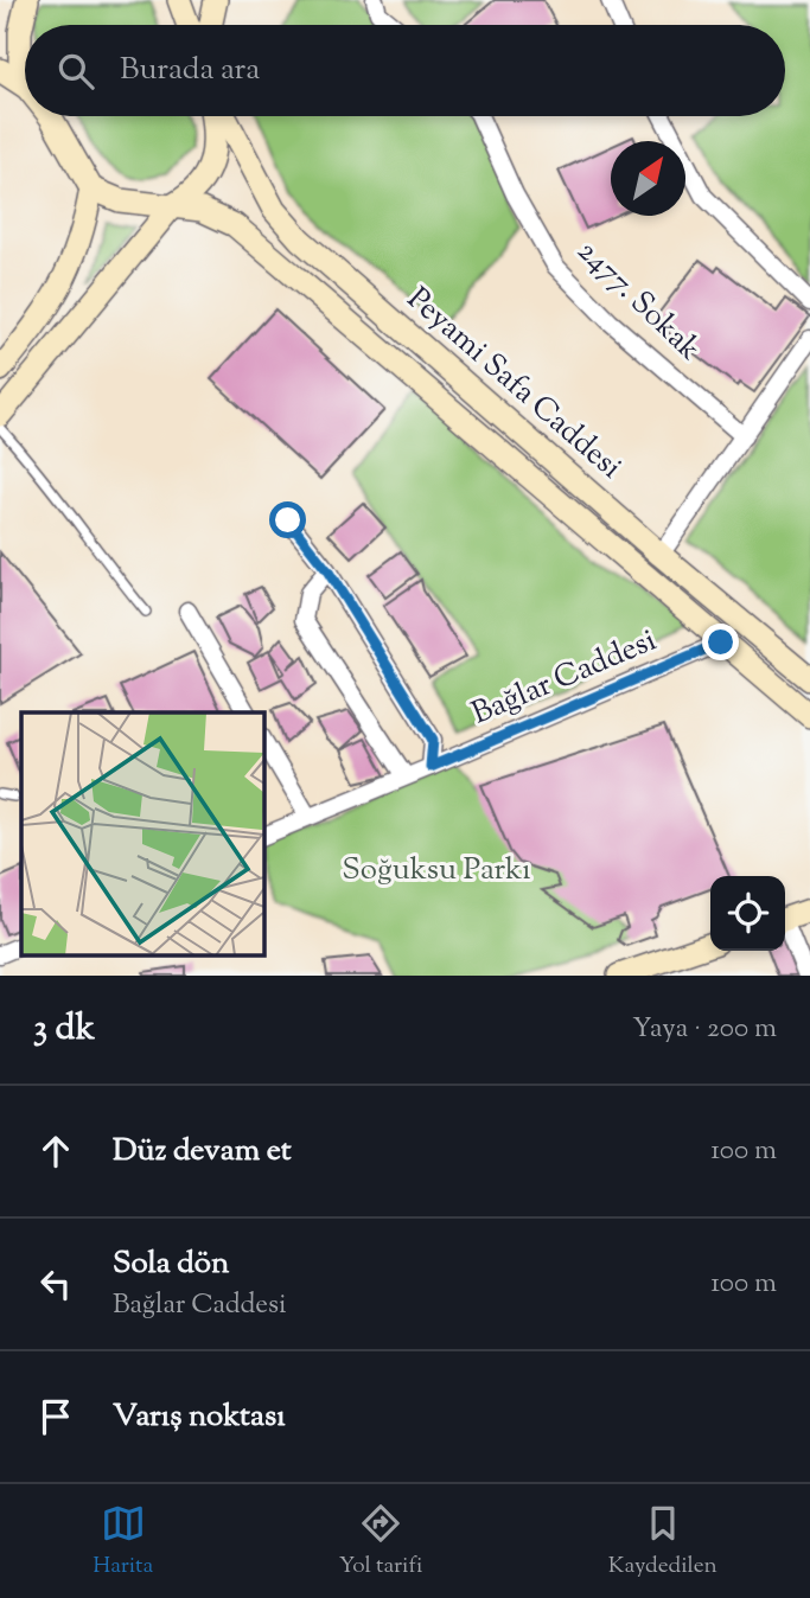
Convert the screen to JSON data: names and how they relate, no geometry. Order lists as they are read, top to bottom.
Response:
{
  "streets": {
    "street": ["2477. Sokak", "Peyami Safa Caddesi", "Bağlar Caddesi"]
  },
  "crossings": [
    ["Peyami Safa Caddesi", "Bağlar Caddesi"]
  ],
  "parks": ["Soğuksu Parkı"],
  "north": "top right",
  "page": {
    "search": "Burada ara",
    "heading": ["3 dk", "Yaya · 200 m"],
    "list": [
      ["Düz devam et", "100 m"],
      ["Sola dön", "Bağlar Caddesi", "100 m"],
      "Varış noktası"
    ],
    "nav": ["Harita", "Yol tarifi", "Kaydedilen"]
  }
}
